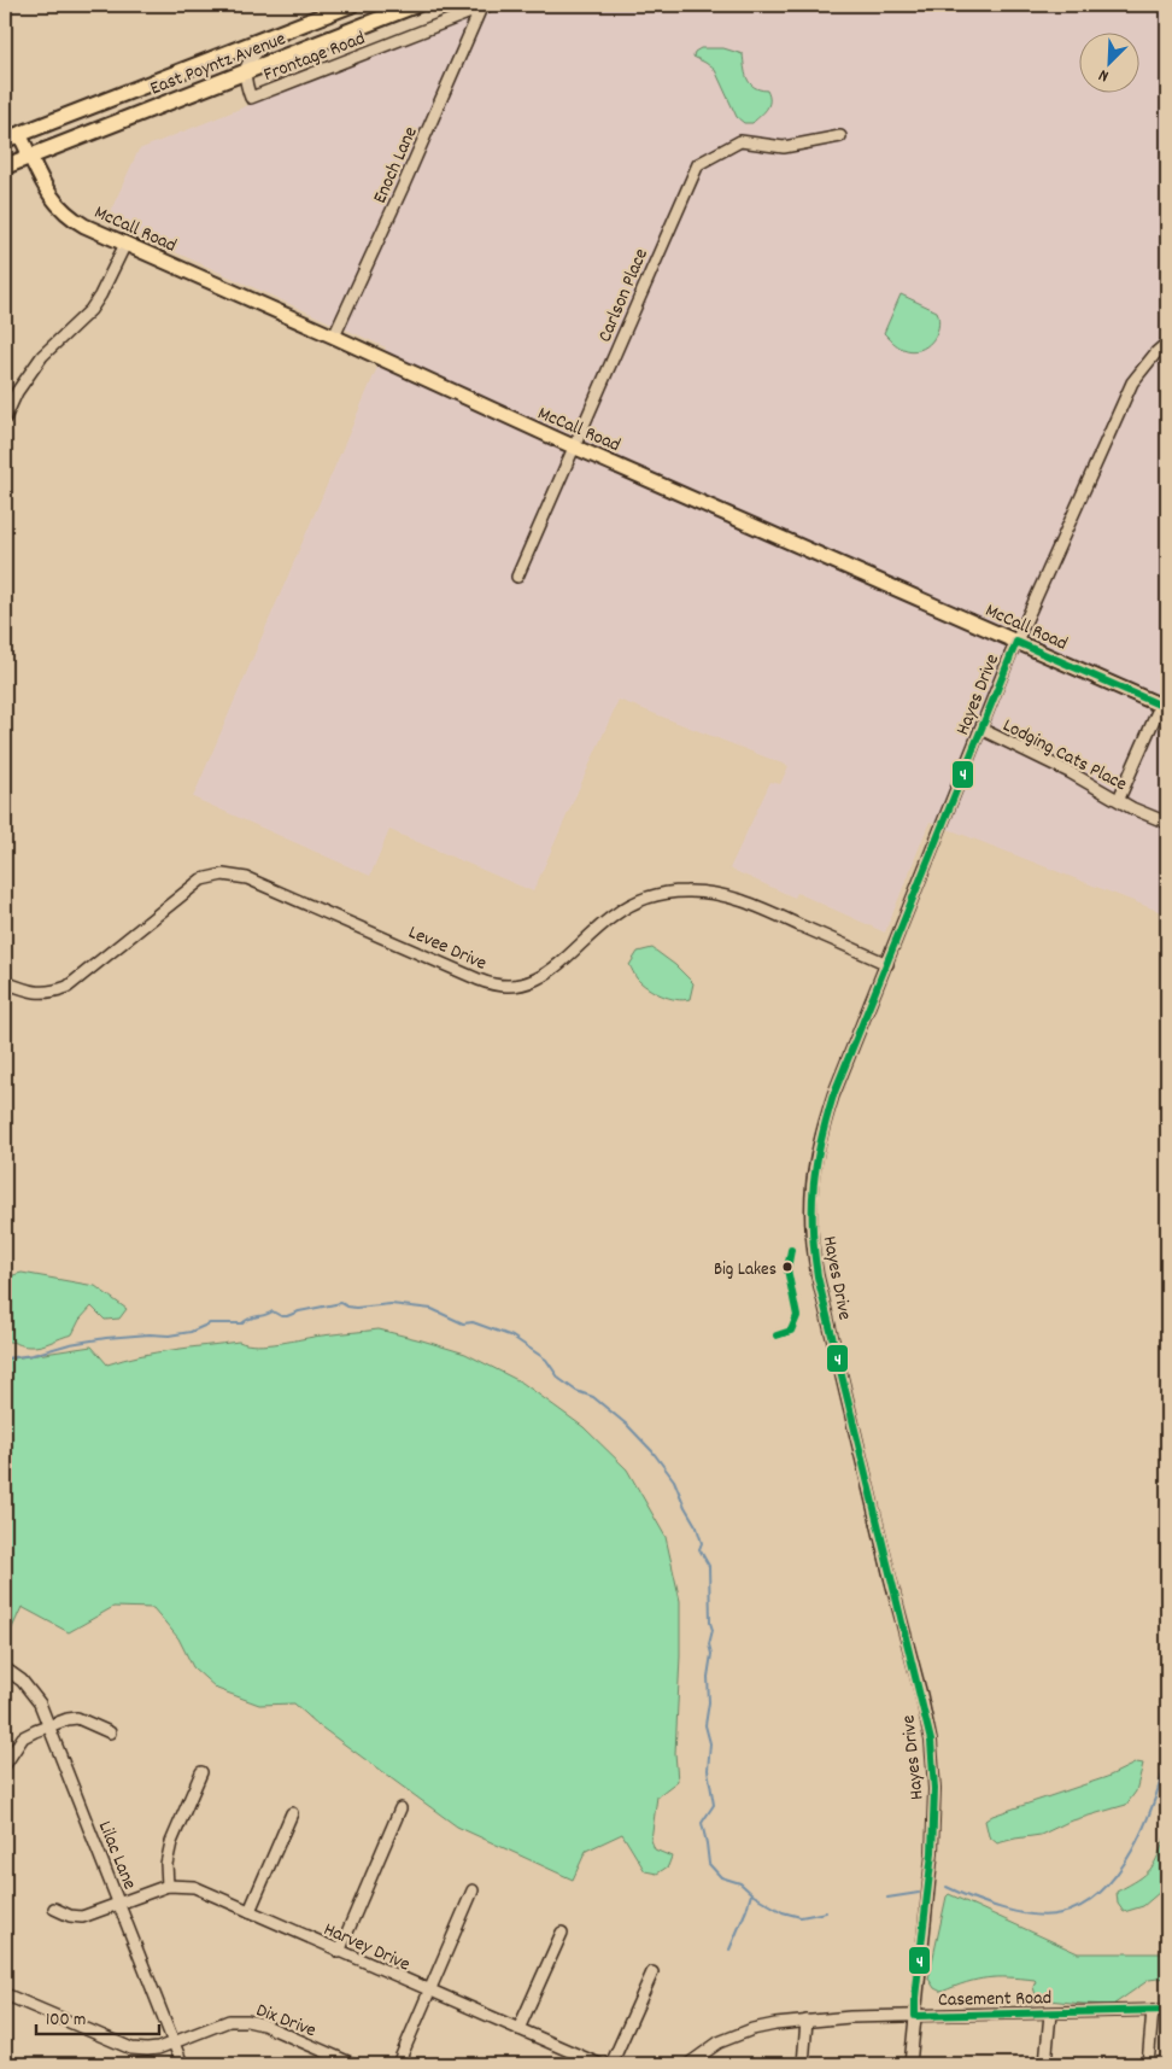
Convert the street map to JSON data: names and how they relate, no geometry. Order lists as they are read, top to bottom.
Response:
{
  "streets": {
    "highway": ["East Poyntz Avenue"],
    "main road": ["McCall Road"],
    "street": [
      "Frontage Road",
      "Enoch Lane",
      "Carlson Place",
      "Hayes Drive",
      "Lodging Cats Place",
      "Levee Drive",
      "Lilac Lane",
      "Harvey Drive",
      "Casement Road",
      "Dix Drive"
    ]
  },
  "crossings": [
    ["Frontage Road", "East Poyntz Avenue"],
    ["Frontage Road", "Enoch Lane"],
    ["East Poyntz Avenue", "McCall Road"],
    ["Enoch Lane", "McCall Road"],
    ["McCall Road", "Carlson Place"],
    ["McCall Road", "Hayes Drive"],
    ["Hayes Drive", "Lodging Cats Place"],
    ["Hayes Drive", "Levee Drive"],
    ["Hayes Drive", "Casement Road"],
    ["Lilac Lane", "Harvey Drive"],
    ["Lilac Lane", "Dix Drive"]
  ],
  "places": ["Big Lakes"],
  "lines": ["transit line 4"],
  "scale_bar": "100 m",
  "north": "bottom left"
}
